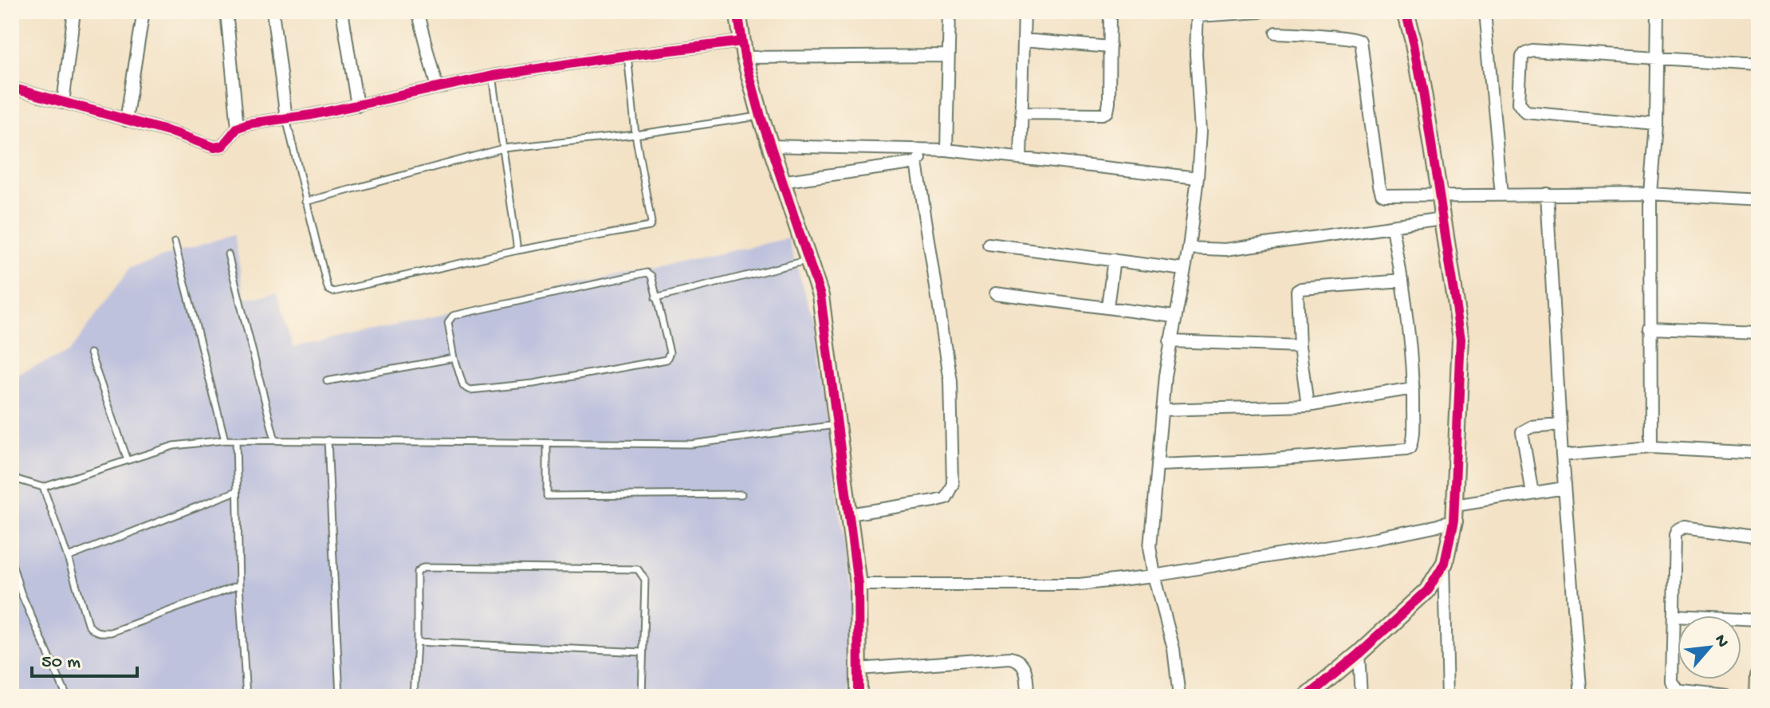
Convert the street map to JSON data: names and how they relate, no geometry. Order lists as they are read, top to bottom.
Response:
{
  "scale_bar": "50 m",
  "north": "top right"
}
